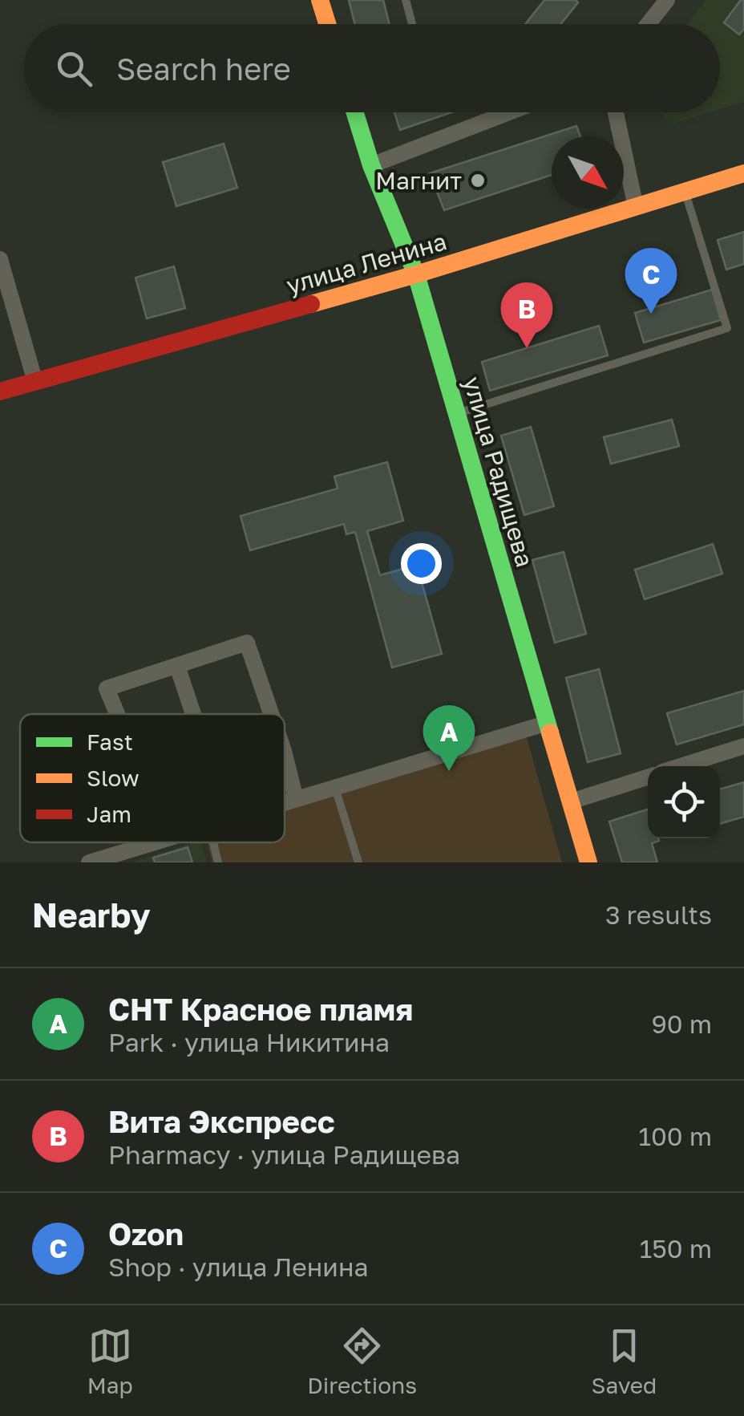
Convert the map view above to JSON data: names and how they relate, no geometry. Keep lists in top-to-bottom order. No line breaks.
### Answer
{"streets":{"main road":["улица Ленина","улица Радищева"]},"crossings":[["улица Ленина","улица Радищева"]],"places":["Магнит"],"legend":["Fast","Slow","Jam"],"north":"bottom right","page":{"search":"Search here","pins":["C","B","A"],"heading":["Nearby","3 results"],"list":[{"mark":"A","name":"СНТ Красное пламя","note":"Park · улица Никитина","value":"90 m"},{"mark":"B","name":"Вита Экспресс","note":"Pharmacy · улица Радищева","value":"100 m"},{"mark":"C","name":"Ozon","note":"Shop · улица Ленина","value":"150 m"}],"nav":["Map","Directions","Saved"]}}
